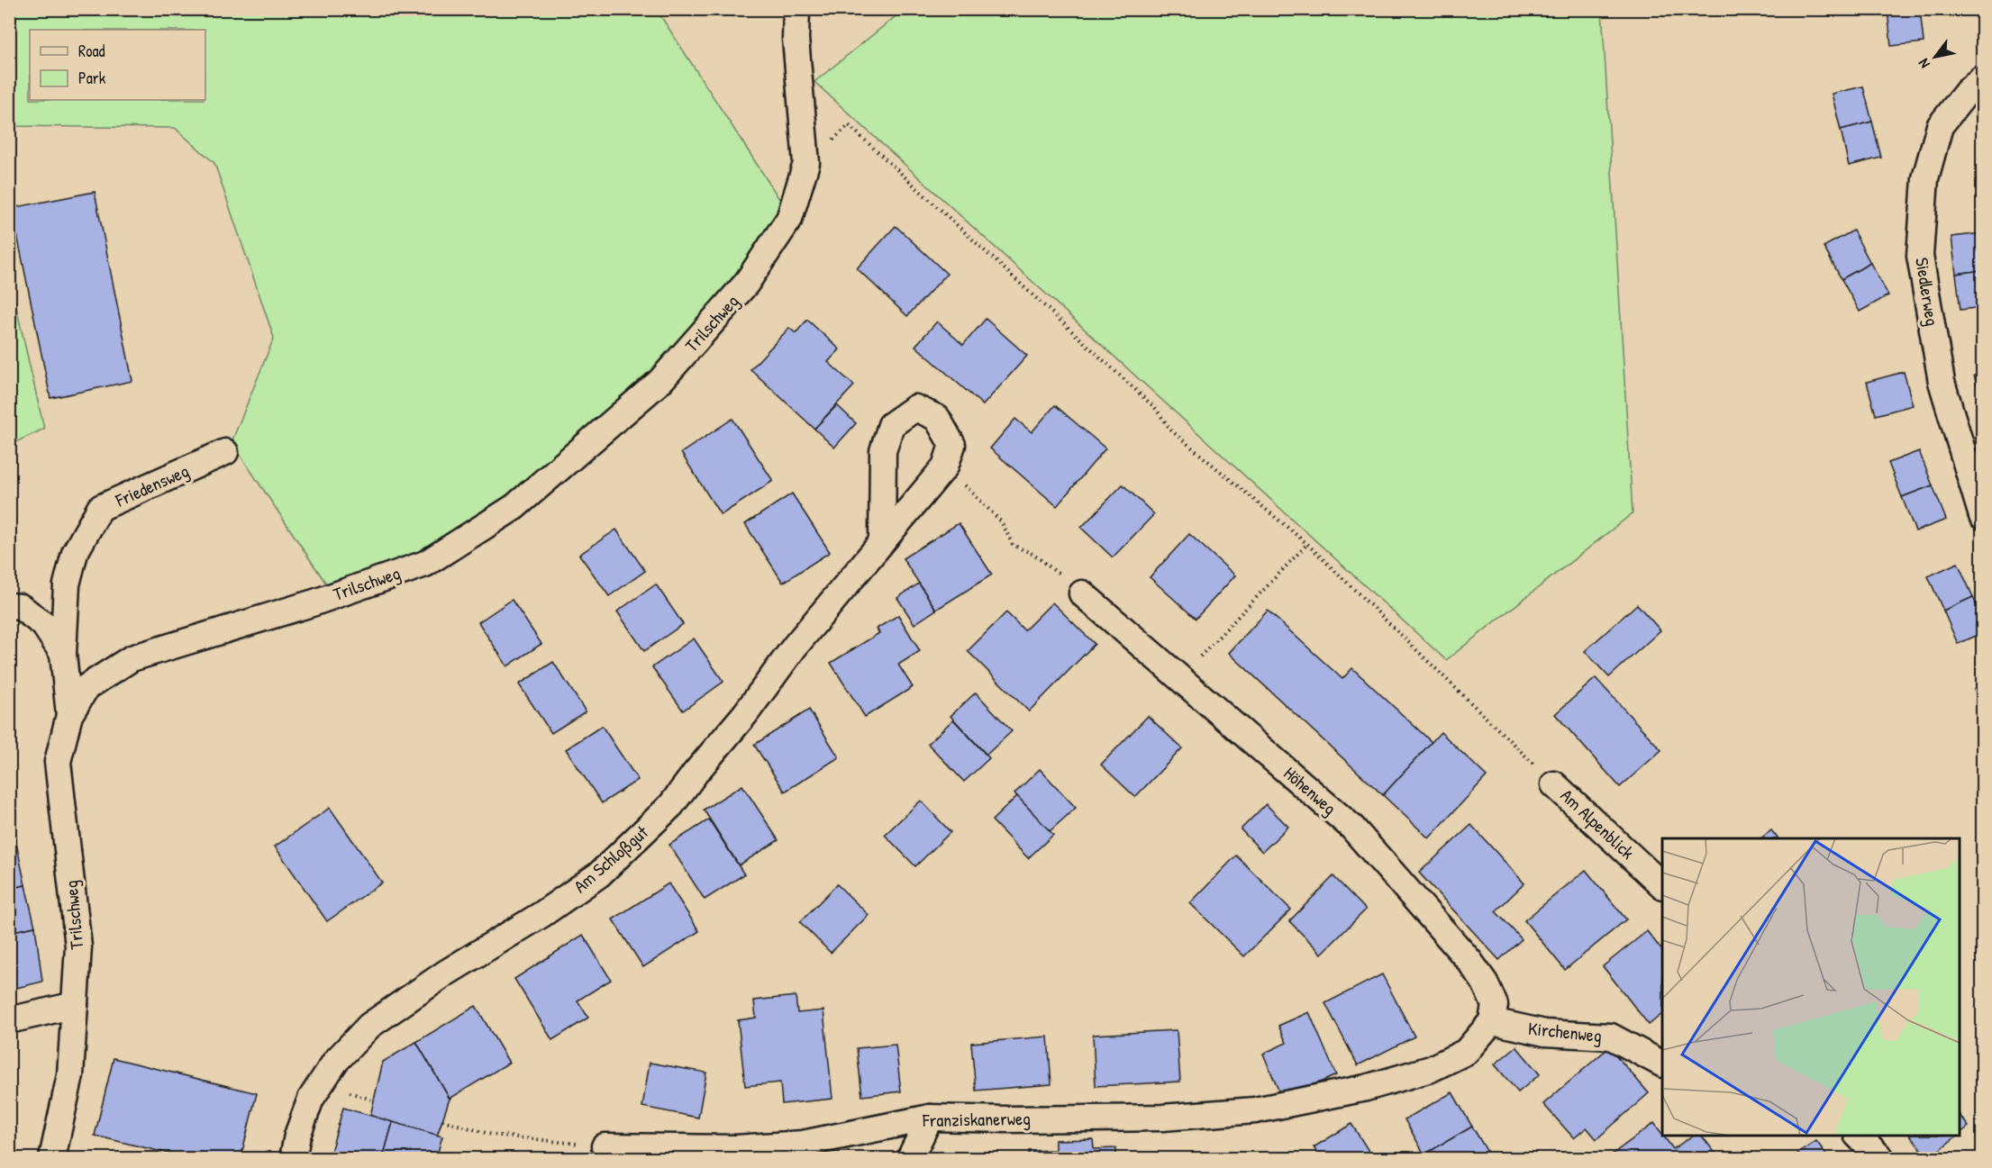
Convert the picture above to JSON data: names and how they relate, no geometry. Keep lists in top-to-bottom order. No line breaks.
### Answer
{"streets":{"street":["Siedlerweg","Trilschweg","Friedensweg","Höhenweg","Am Alpenblick","Am Schloßgut","Kirchenweg","Franziskanerweg"]},"crossings":[["Trilschweg","Friedensweg"],["Höhenweg","Kirchenweg"],["Höhenweg","Franziskanerweg"],["Kirchenweg","Franziskanerweg"]],"legend":["Road","Park"],"north":"bottom left"}
